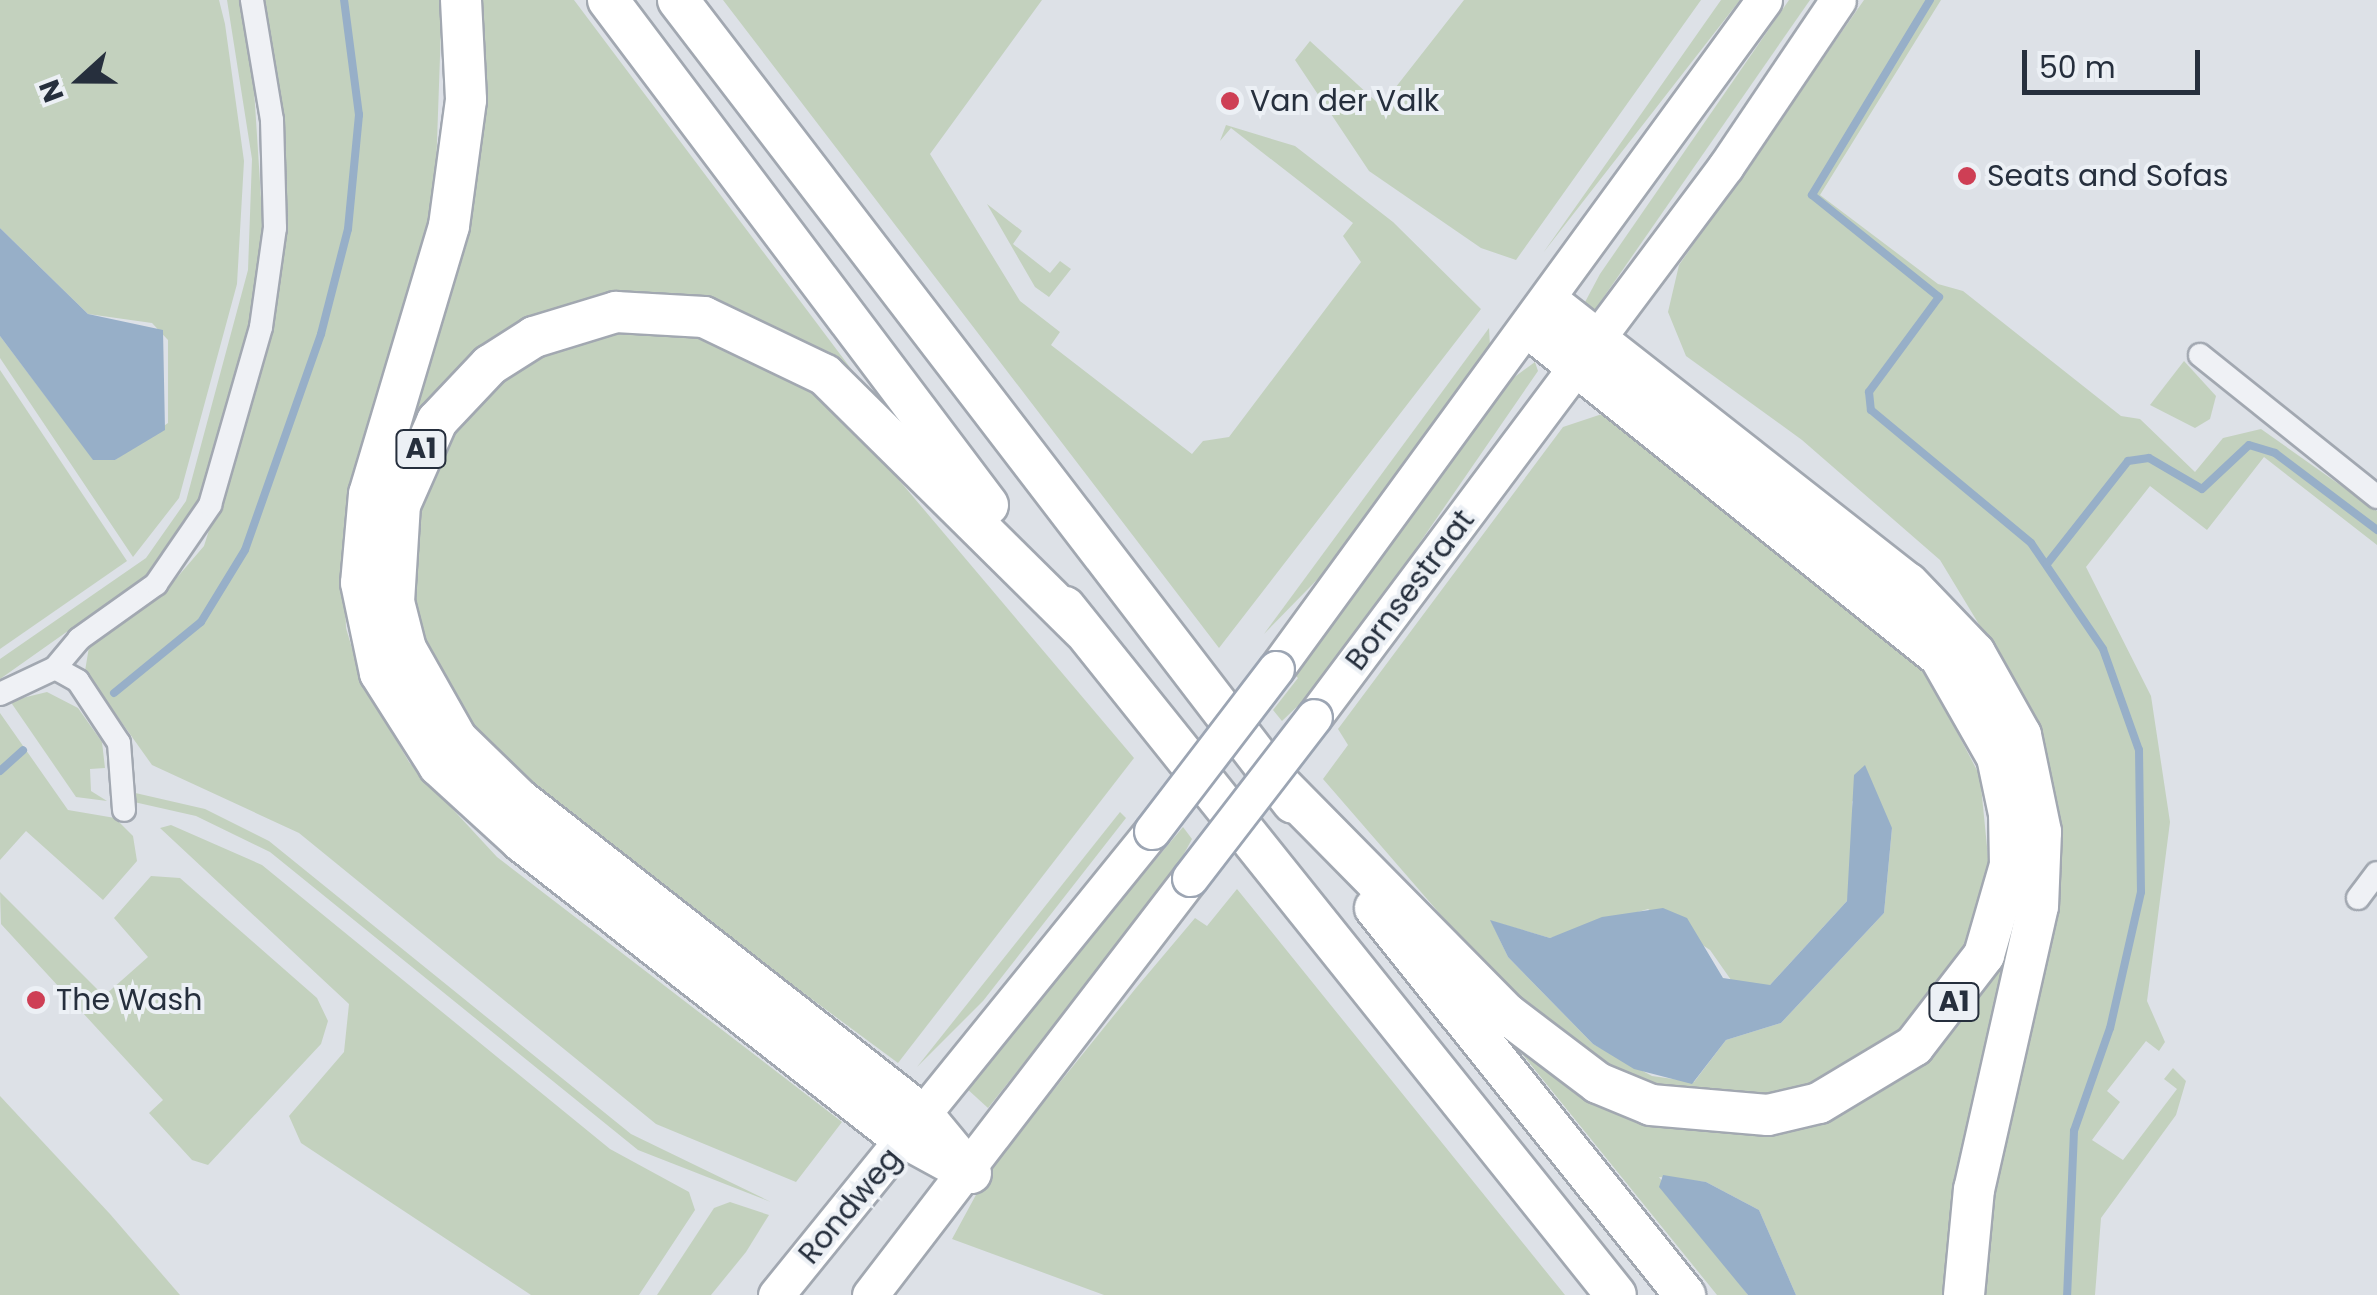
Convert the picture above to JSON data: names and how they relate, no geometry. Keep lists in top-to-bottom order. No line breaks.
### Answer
{"streets":{"highway":["A1"],"main road":["Bornsestraat","Rondweg"]},"crossings":[["A1","Bornsestraat"],["A1","Rondweg"],["Bornsestraat","Rondweg"]],"places":["Van der Valk","Seats and Sofas","The Wash"],"scale_bar":"50 m","north":"left"}
